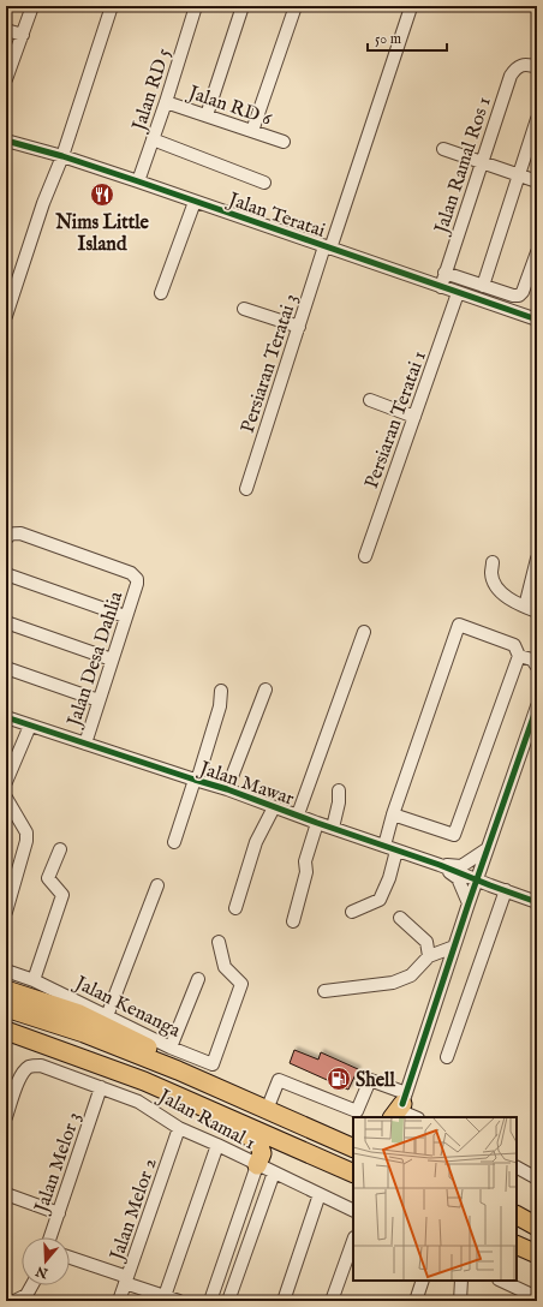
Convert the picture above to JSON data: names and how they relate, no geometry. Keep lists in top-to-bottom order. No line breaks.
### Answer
{"streets":{"street":["Jalan RD 5","Jalan RD 6","Jalan Ramal Ros 1","Jalan Teratai","Persiaran Teratai 3","Persiaran Teratai 1","Jalan Desa Dahlia","Jalan Mawar","Jalan Kenanga","Jalan Ramal 1","Jalan Melor 3","Jalan Melor 2"]},"crossings":[["Jalan RD 5","Jalan RD 6"],["Jalan RD 5","Jalan Teratai"],["Jalan Ramal Ros 1","Jalan Teratai"],["Jalan Teratai","Persiaran Teratai 3"],["Jalan Teratai","Persiaran Teratai 1"],["Jalan Desa Dahlia","Jalan Mawar"],["Jalan Ramal 1","Jalan Melor 3"],["Jalan Ramal 1","Jalan Melor 2"]],"places":{"restaurant":["Nims Little Island"],"fuel station":["Shell"]},"scale_bar":"50 m","north":"bottom"}
